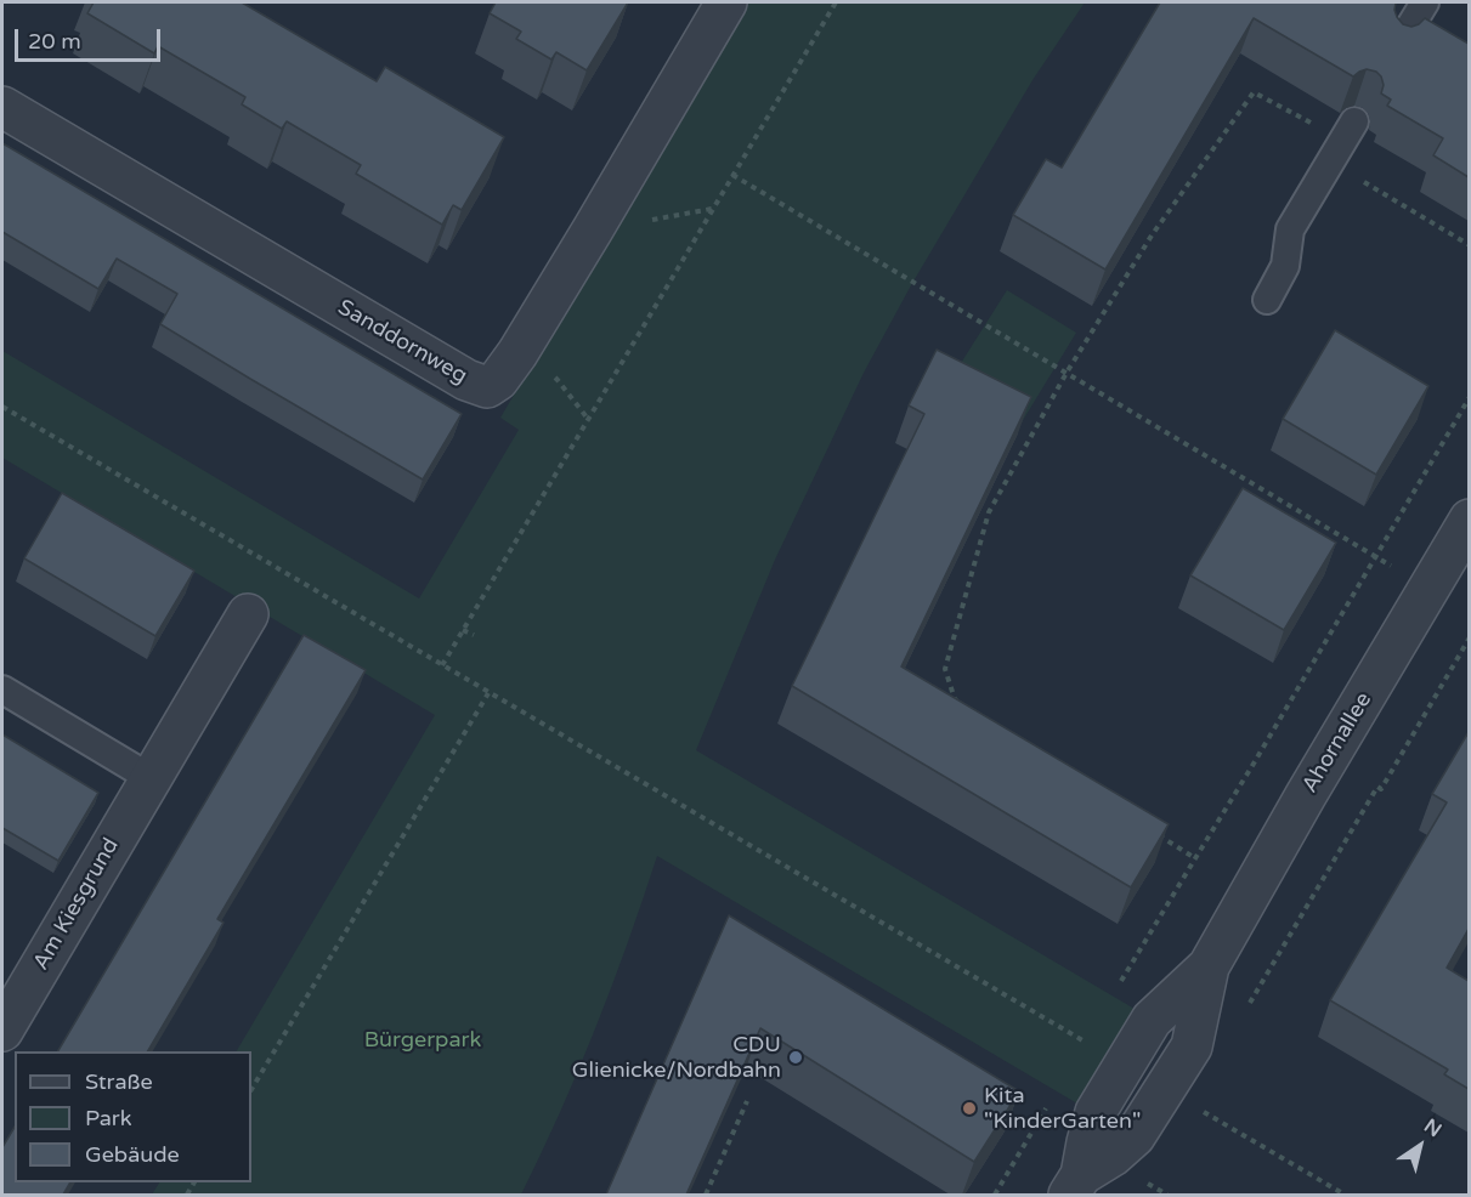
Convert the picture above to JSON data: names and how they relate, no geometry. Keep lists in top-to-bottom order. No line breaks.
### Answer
{"streets":{"street":["Sanddornweg","Ahornallee","Am Kiesgrund"]},"parks":["Bürgerpark"],"places":["CDU Glienicke/Nordbahn","Kita \"KinderGarten\""],"legend":["Straße","Park","Gebäude"],"scale_bar":"20 m","north":"top right"}
